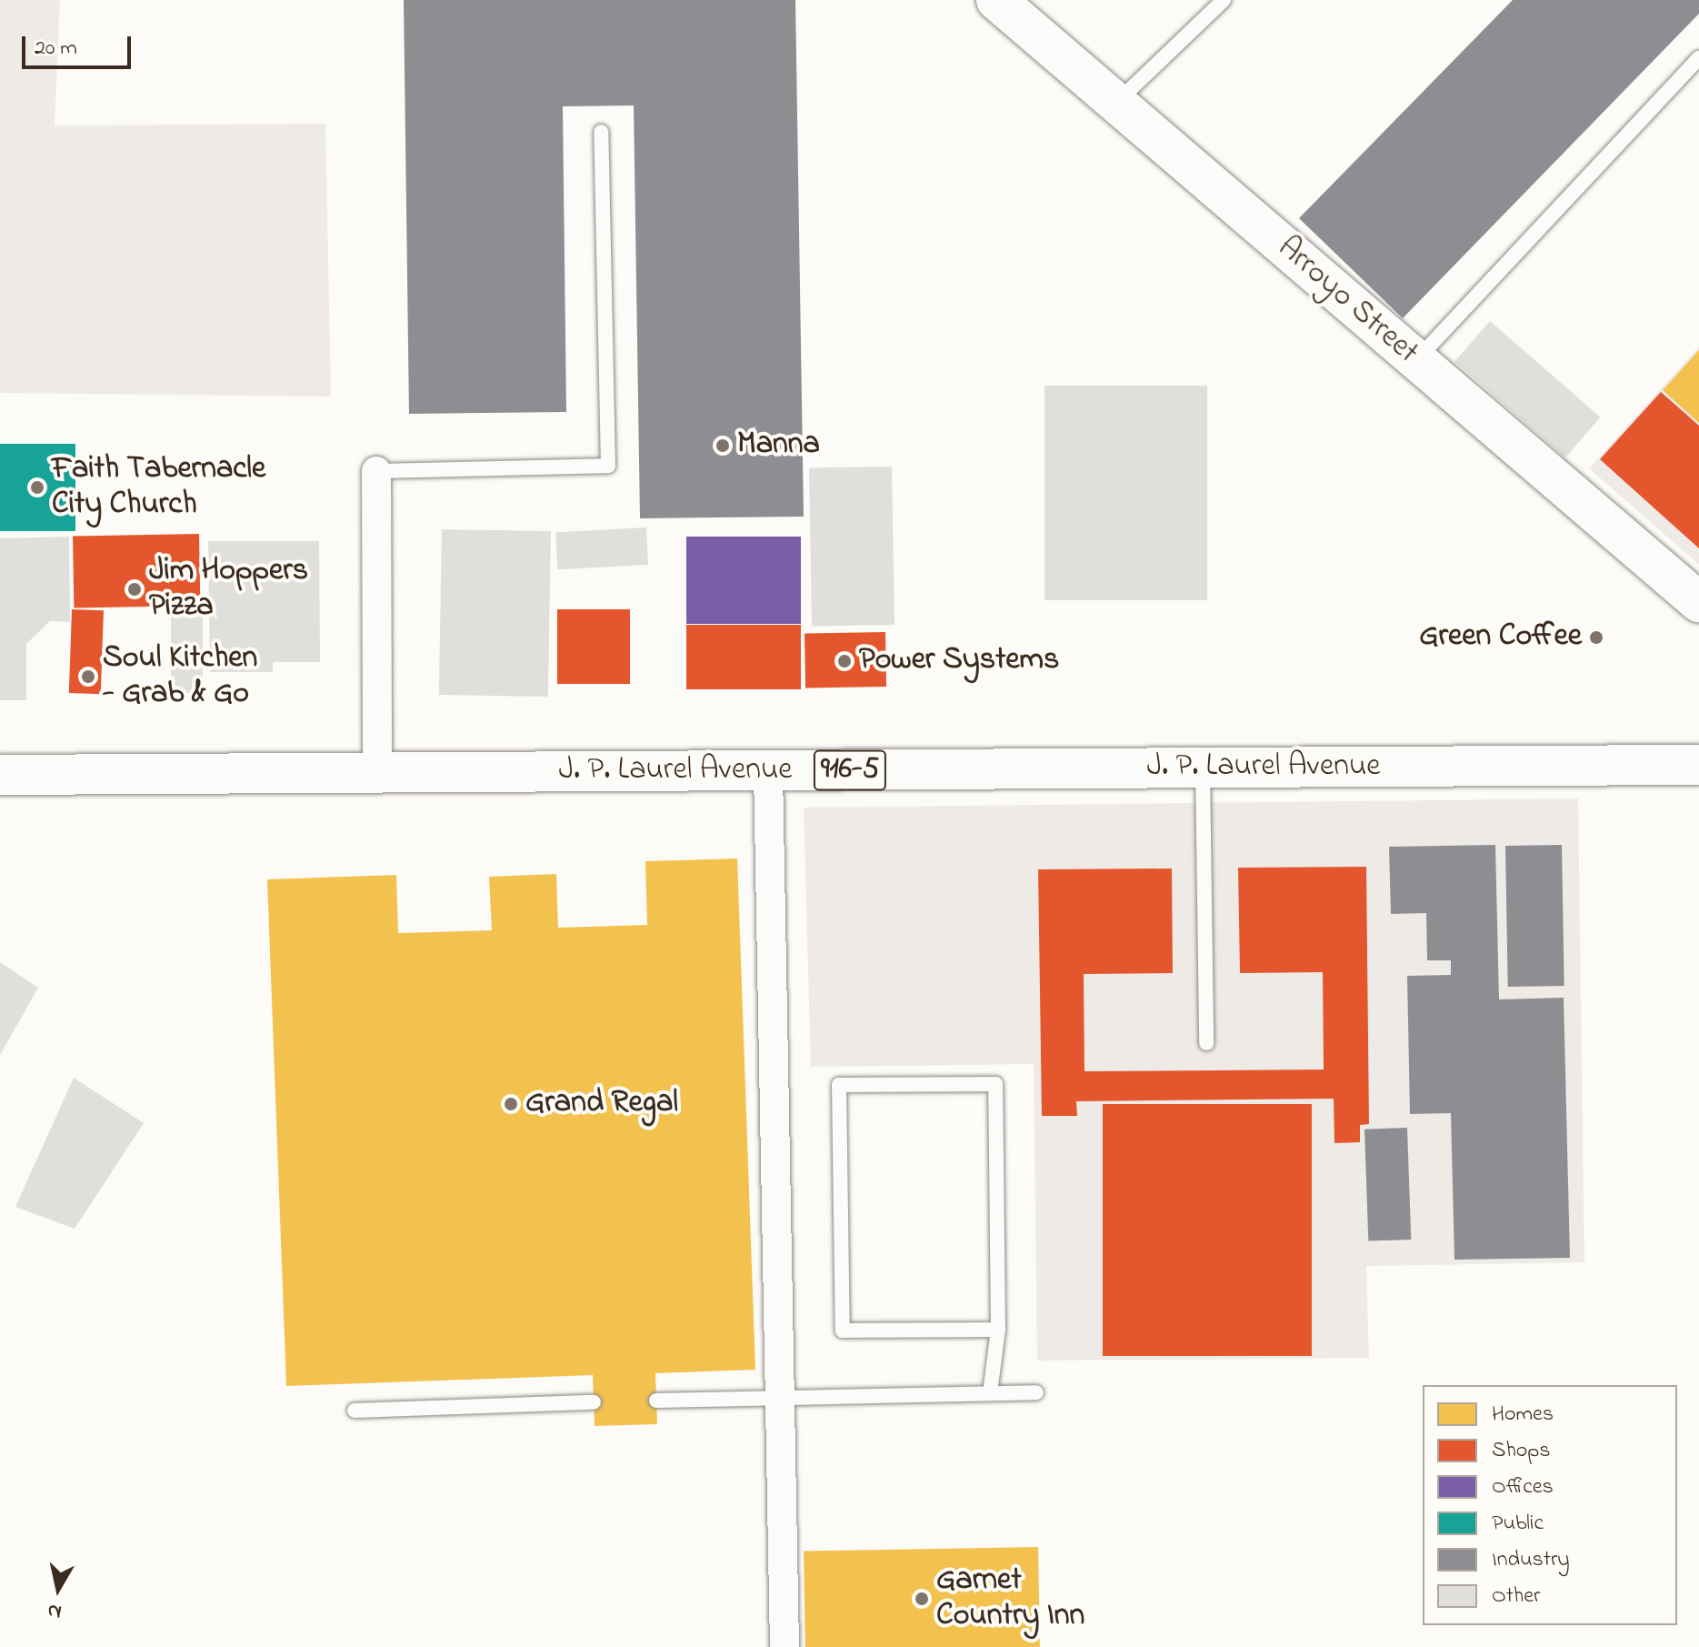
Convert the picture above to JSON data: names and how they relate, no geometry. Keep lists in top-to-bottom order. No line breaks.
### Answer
{"streets":{"main road":["Arroyo Street","J. P. Laurel Avenue","916-5"]},"places":["Manna","Faith Tabernacle City Church","Jim Hoppers Pizza","Green Coffee","Power Systems","Soul Kitchen - Grab & Go","Grand Regal","Garnet Country Inn"],"legend":["Homes","Shops","Offices","Public","Industry","Other"],"scale_bar":"20 m","north":"bottom"}
